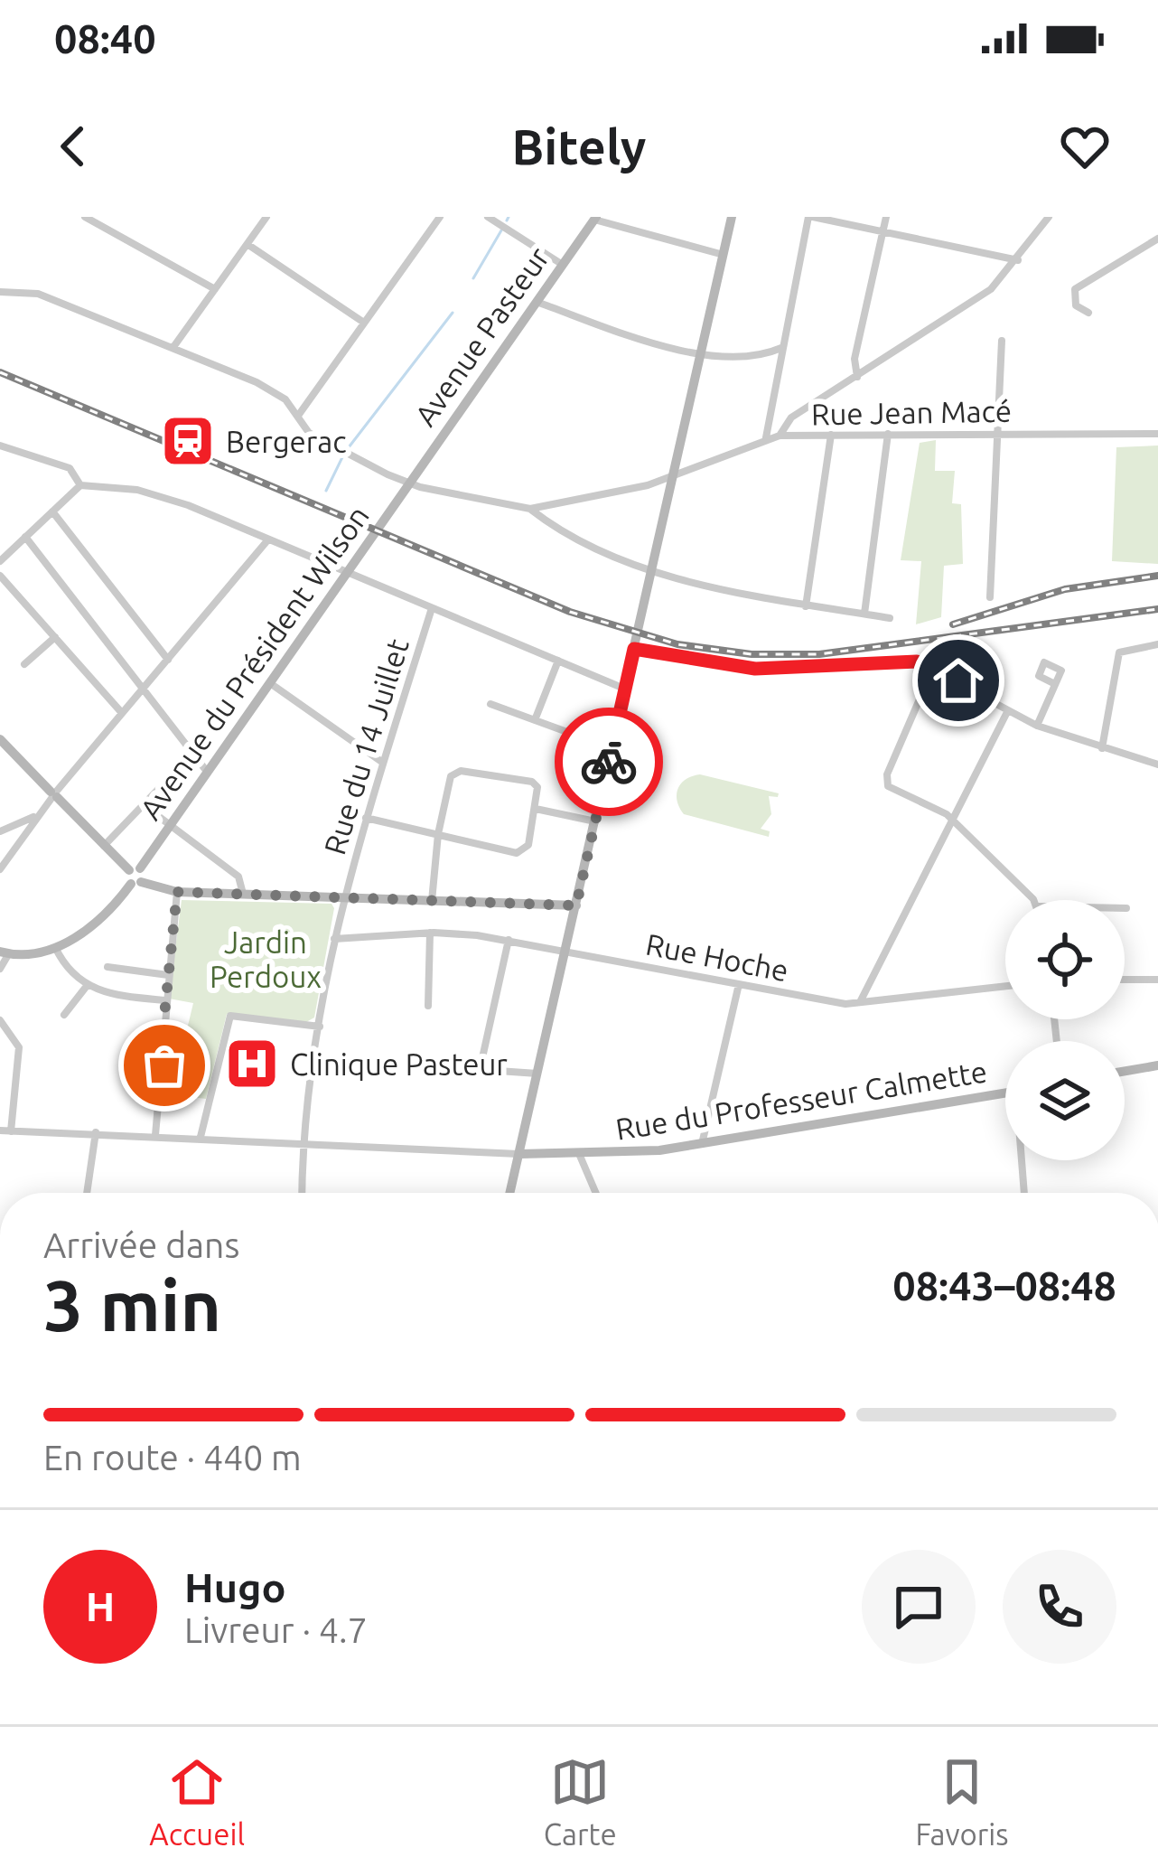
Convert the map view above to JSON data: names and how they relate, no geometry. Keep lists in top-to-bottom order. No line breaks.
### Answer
{"streets":{"main road":["Avenue Pasteur","Avenue du Président Wilson","Rue du Professeur Calmette"],"street":["Rue Jean Macé","Rue du 14 Juillet","Rue Hoche"]},"crossings":[["Avenue Pasteur","Avenue du Président Wilson"],["Rue du 14 Juillet","Rue Hoche"]],"parks":["Jardin Perdoux"],"places":{"station":["Bergerac"],"hospital":["Clinique Pasteur"]},"page":{"status":"08:40","header":"Bitely","heading":["3 min","Arrivée dans","08:43–08:48"],"panel":["Hugo","Livreur · 4.7"],"bar":"En route · 440 m","round":"H","tabs":["Accueil","Carte","Favoris"]}}
